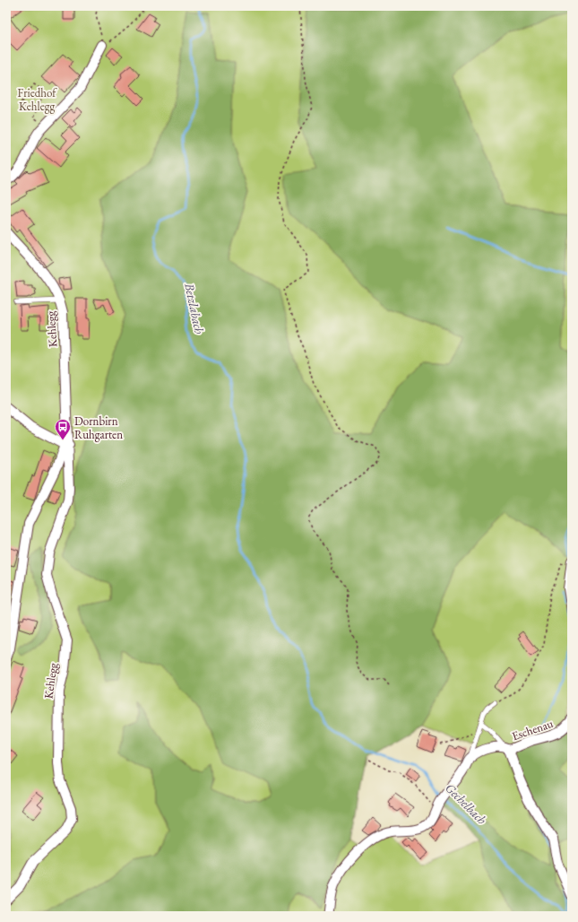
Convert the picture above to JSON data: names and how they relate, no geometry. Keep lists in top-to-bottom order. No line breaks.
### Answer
{"streets":{"street":["Kehlegg","Eschenau"]},"water":["Betzlabach","Gechelbach"],"parks":["Friedhof Kehlegg"],"places":{"bus stop":["Dornbirn Ruhgarten"]}}
